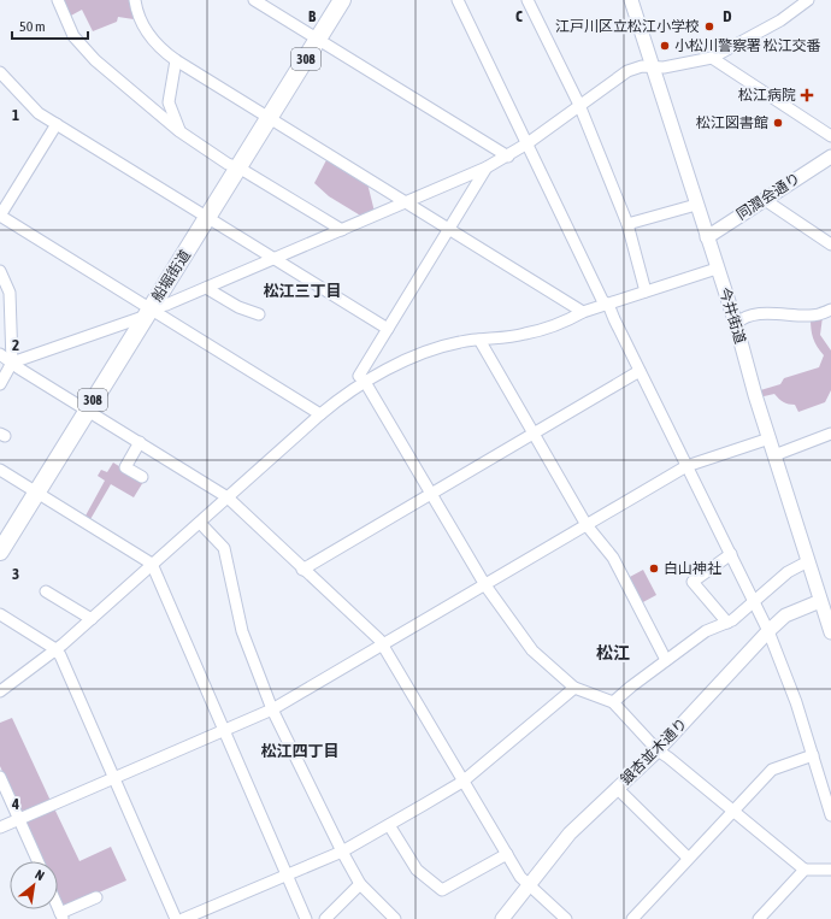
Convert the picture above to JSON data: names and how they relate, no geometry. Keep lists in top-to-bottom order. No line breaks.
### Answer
{"streets":{"main road":["308","船堀街道"],"street":["同潤会通り","今井街道","銀杏並木通り"]},"crossings":[["同潤会通り","今井街道"],["今井街道","銀杏並木通り"]],"districts":["松江三丁目","松江","松江四丁目"],"places":{"other":["江戸川区立松江小学校","小松川警察署 松江交番","松江図書館","白山神社"],"health":["松江病院"]},"scale_bar":"50 m","north":"top right","grid":{"columns":["B","C","D"],"rows":["1","2","3","4"]}}
